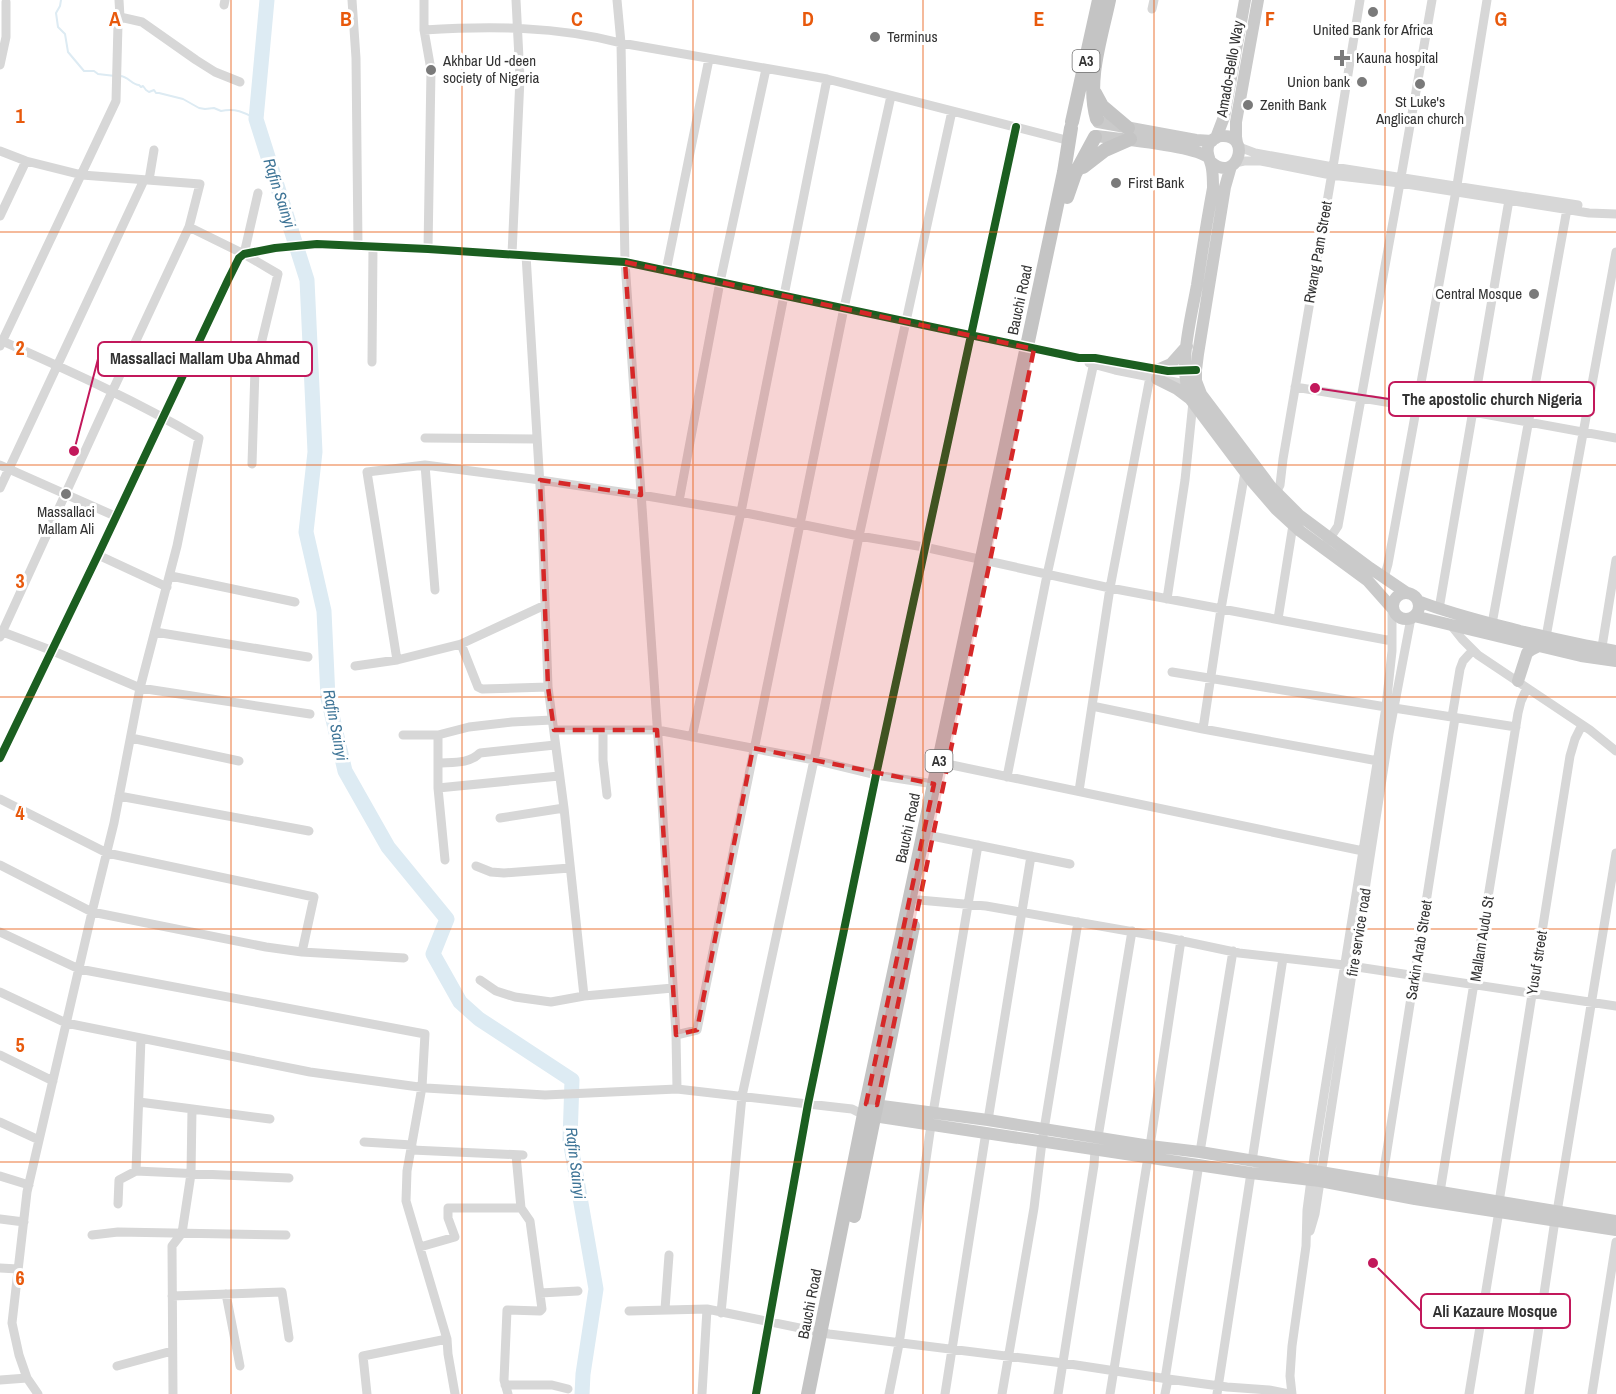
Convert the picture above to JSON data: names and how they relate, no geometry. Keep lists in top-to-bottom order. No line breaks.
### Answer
{"streets":{"highway":["A3","Bauchi Road"],"main road":["Amado-Bello Way"],"street":["Rwang Pam Street","fire service road","Mallam Audu St","Sarkin Arab Street","Yusuf street"]},"crossings":[["A3","Bauchi Road"]],"water":["Rafin Sainyi"],"places":{"other":["United Bank for Africa","Terminus","Akhbar Ud -deen society of Nigeria","Union bank","St Luke's Anglican church","Zenith Bank","First Bank","Central Mosque","The apostolic church Nigeria","Massallaci Mallam Uba Ahmad","Massallaci Mallam Ali","Ali Kazaure Mosque"],"health":["Kauna hospital"]},"grid":{"columns":["A","B","C","D","E","F","G"],"rows":["1","2","3","4","5","6"]}}
